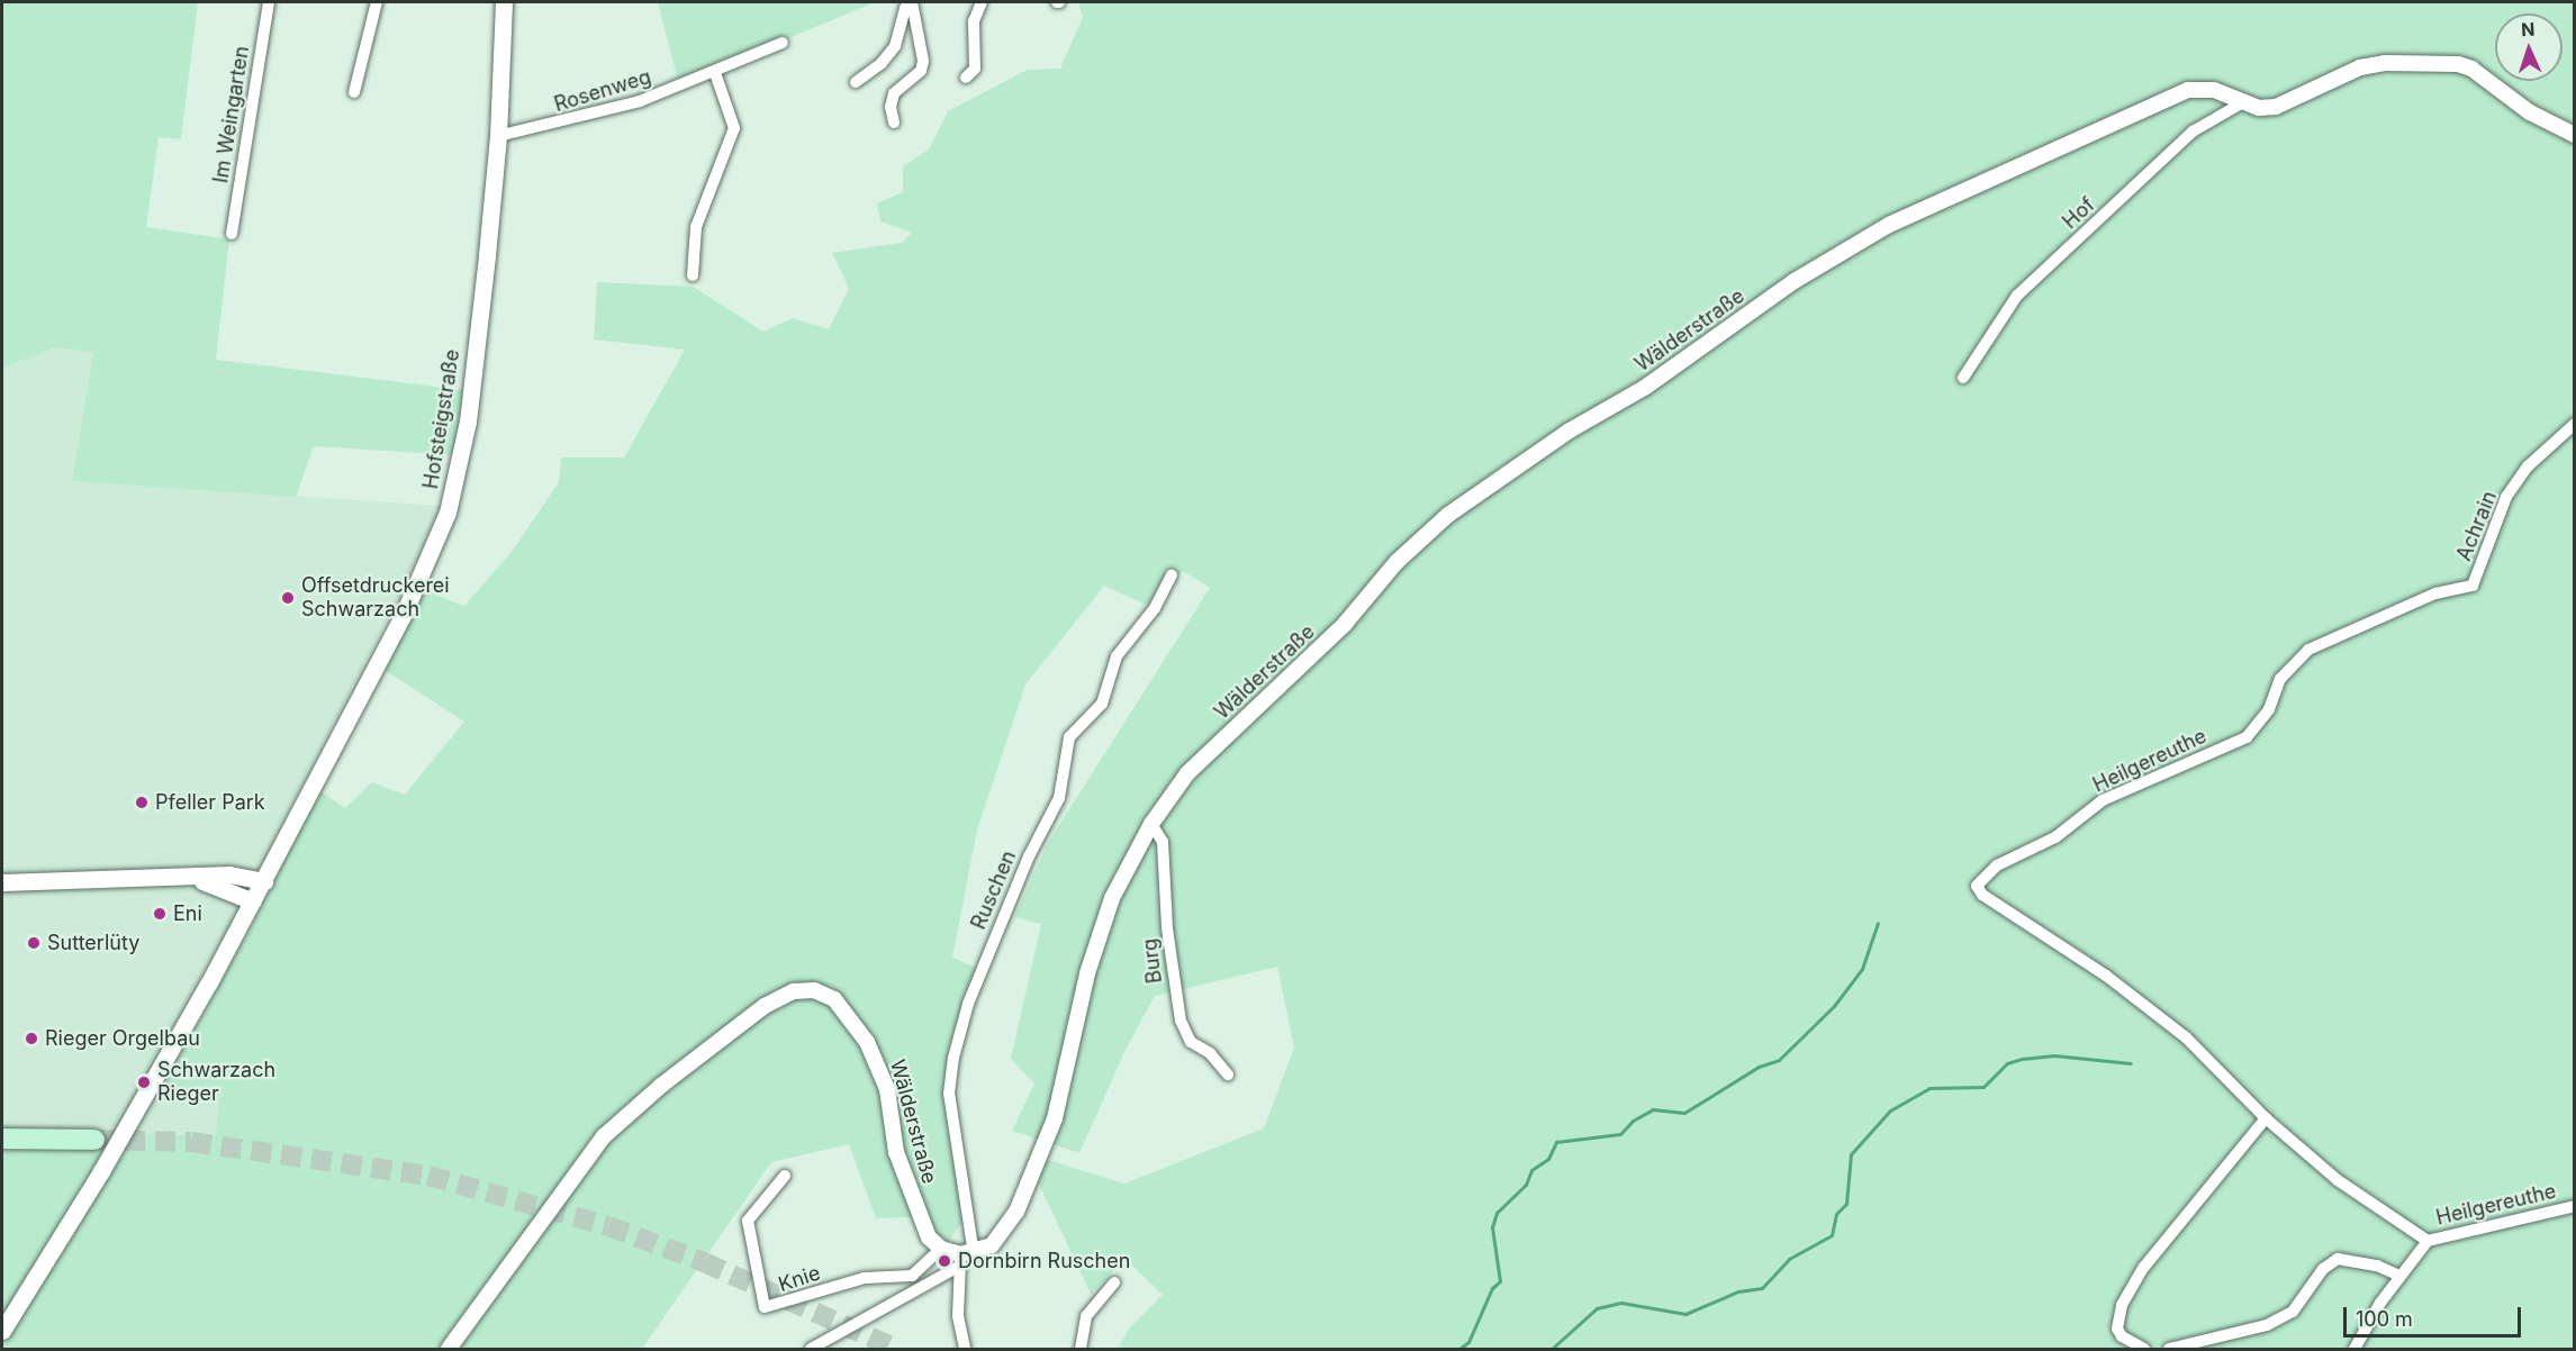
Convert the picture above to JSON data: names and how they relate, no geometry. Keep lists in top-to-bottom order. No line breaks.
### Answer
{"streets":{"main road":["Hofsteigstraße"],"street":["Rosenweg","Im Weingarten","Hof","Wälderstraße","Achrain","Heilgereuthe","Ruschen","Burg","Knie"]},"crossings":[["Rosenweg","Hofsteigstraße"],["Hof","Wälderstraße"],["Wälderstraße","Ruschen"],["Wälderstraße","Burg"],["Wälderstraße","Knie"],["Achrain","Heilgereuthe"]],"places":["Offsetdruckerei Schwarzach","Pfeller Park","Eni","Sutterlüty","Rieger Orgelbau","Schwarzach Rieger","Dornbirn Ruschen"],"scale_bar":"100 m","north":"top"}
